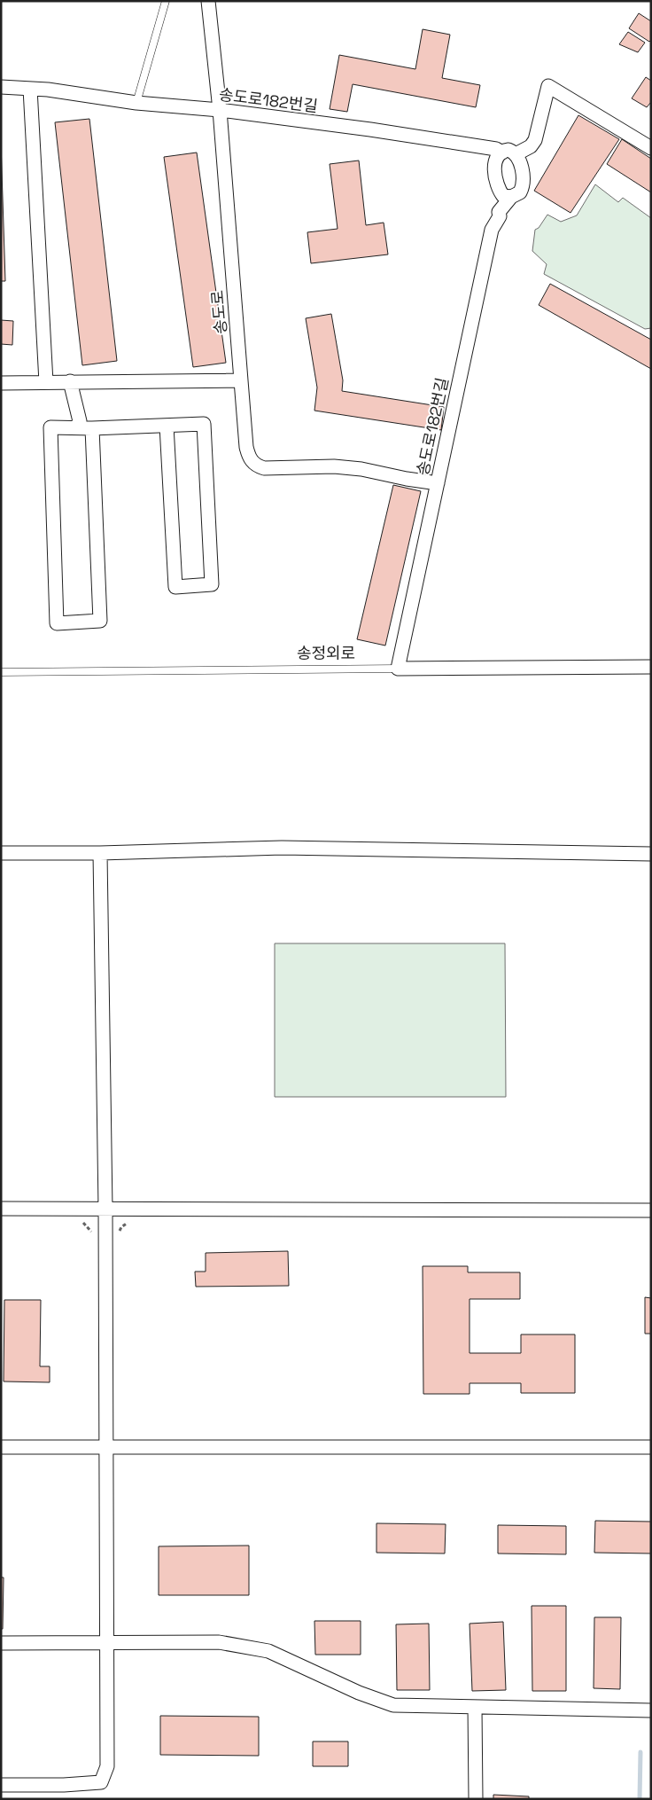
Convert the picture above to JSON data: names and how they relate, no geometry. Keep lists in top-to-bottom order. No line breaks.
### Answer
{"streets":{"street":["송도로182번길","송도로","송정외로"]},"crossings":[["송도로182번길","송도로"],["송도로182번길","송정외로"]]}
